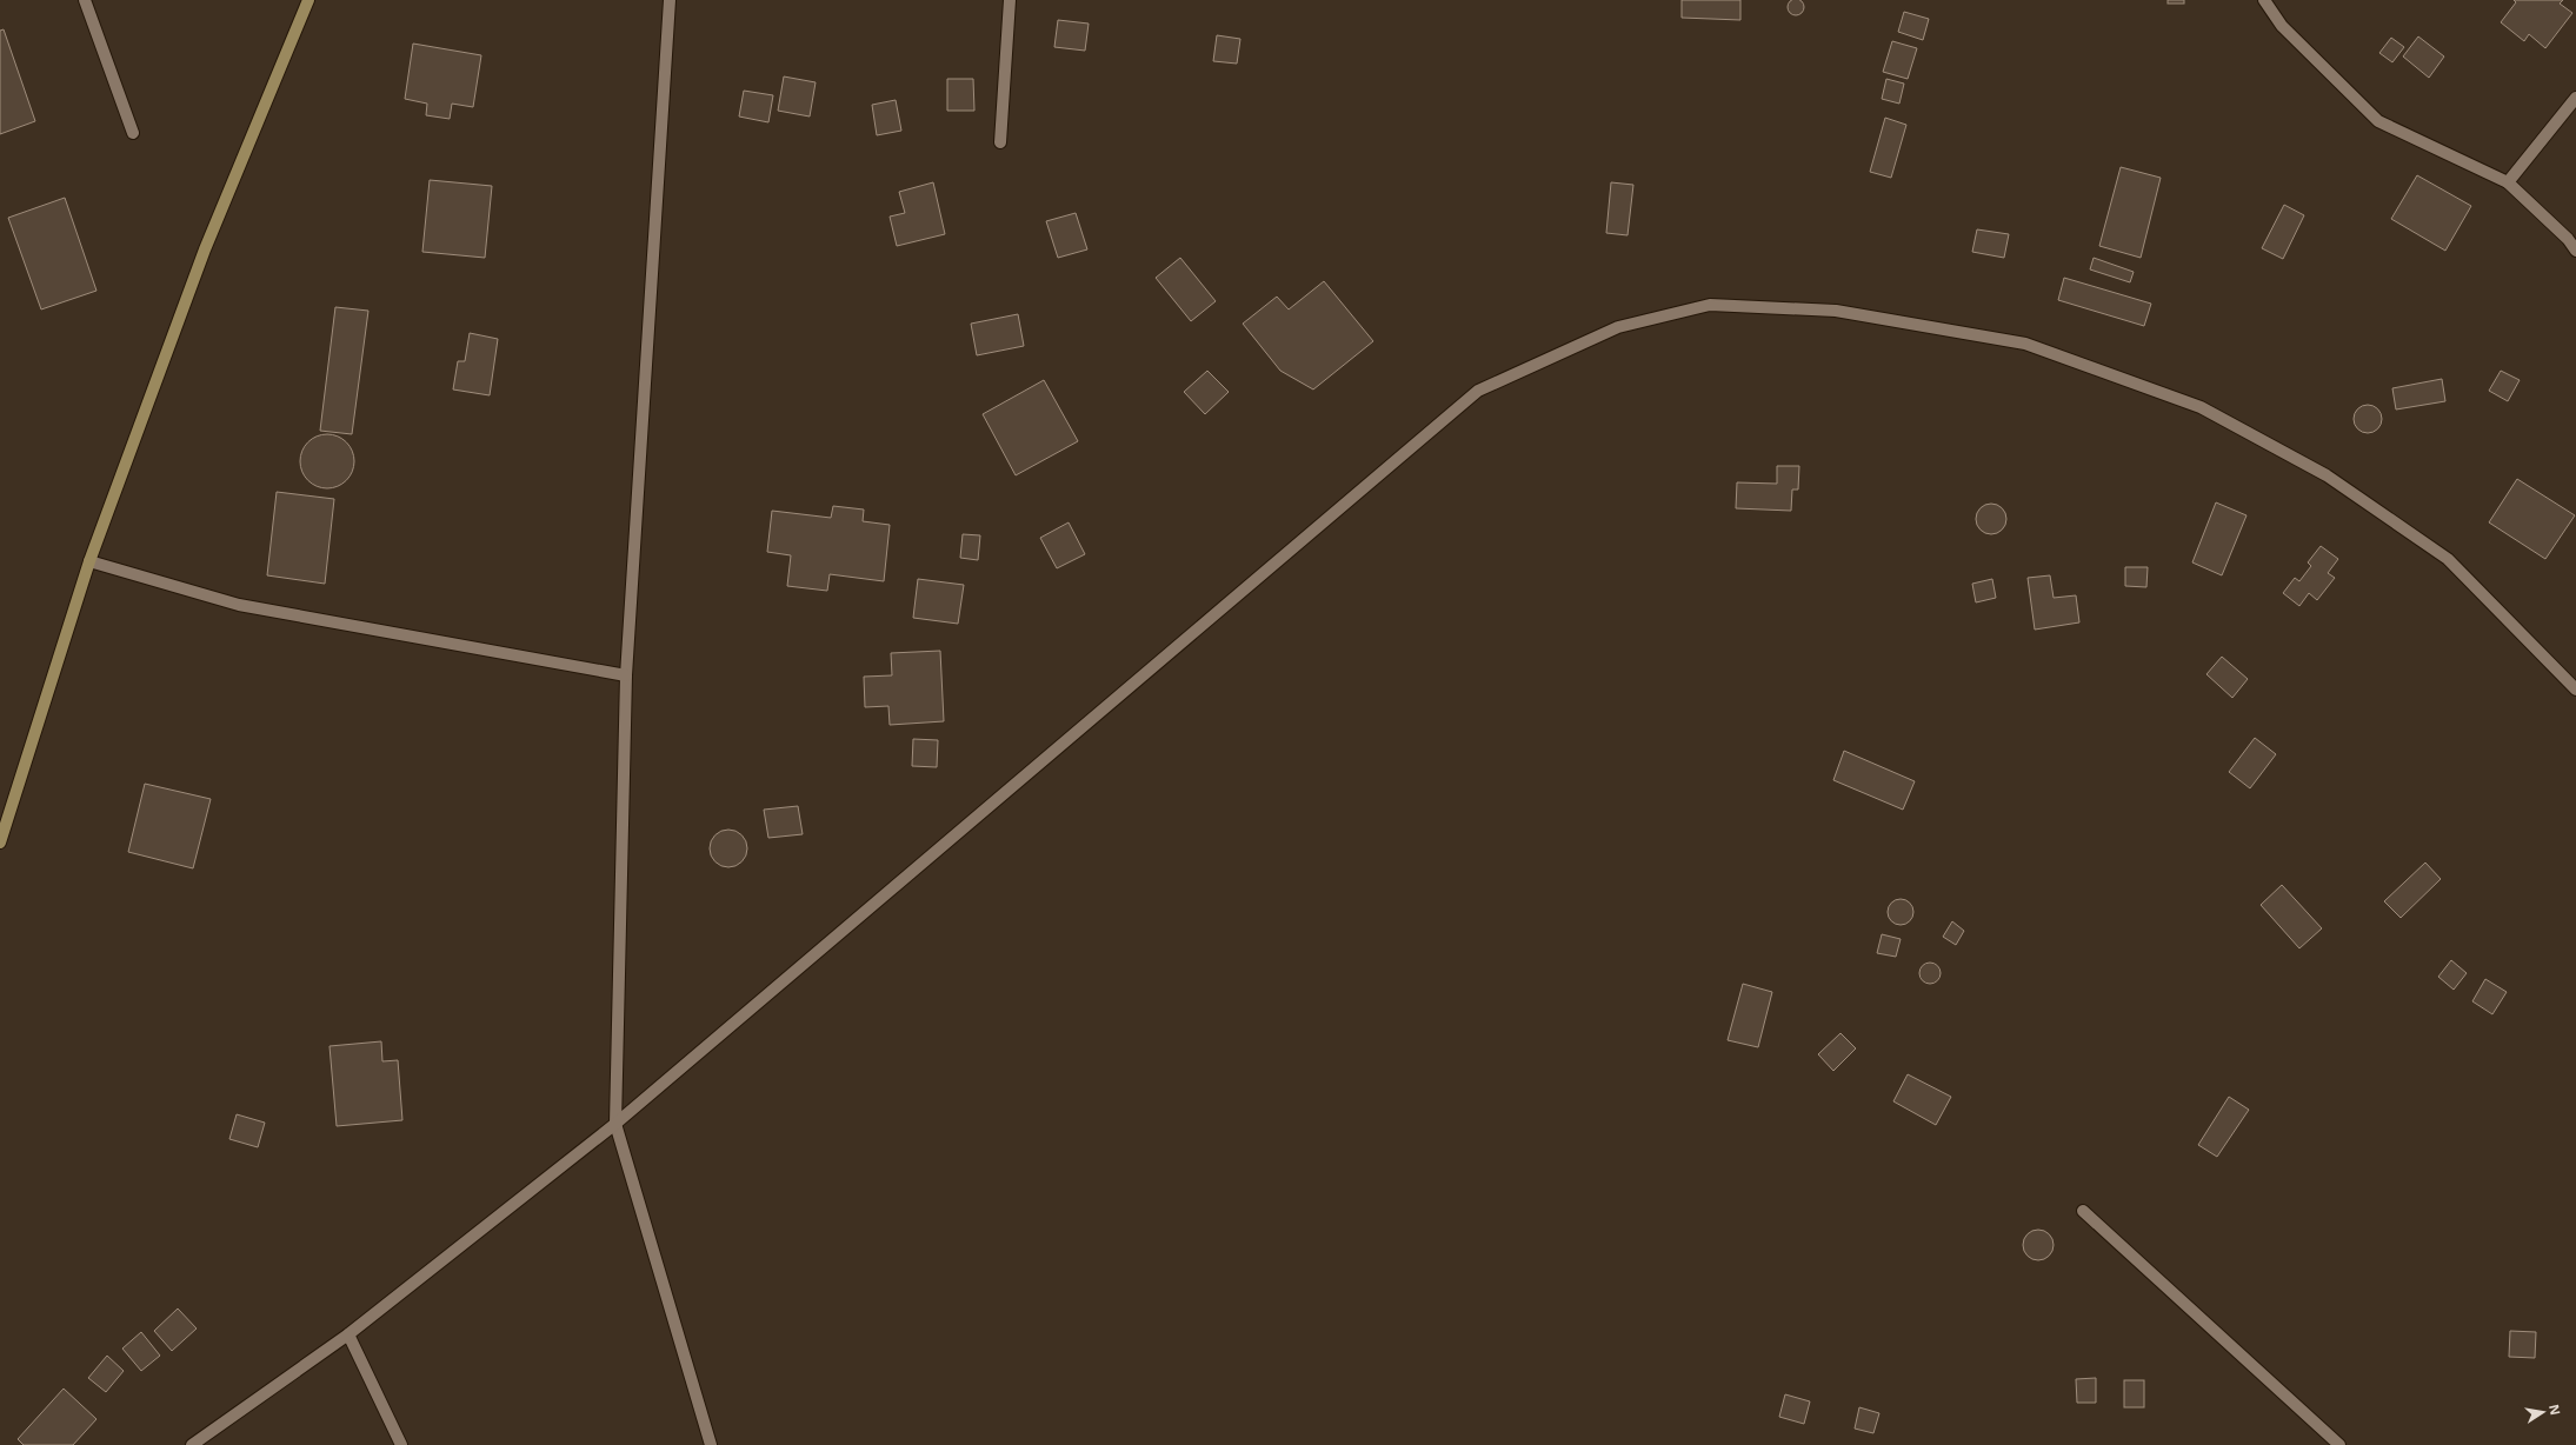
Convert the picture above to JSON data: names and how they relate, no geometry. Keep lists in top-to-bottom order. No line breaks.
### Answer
{"north":"right"}
